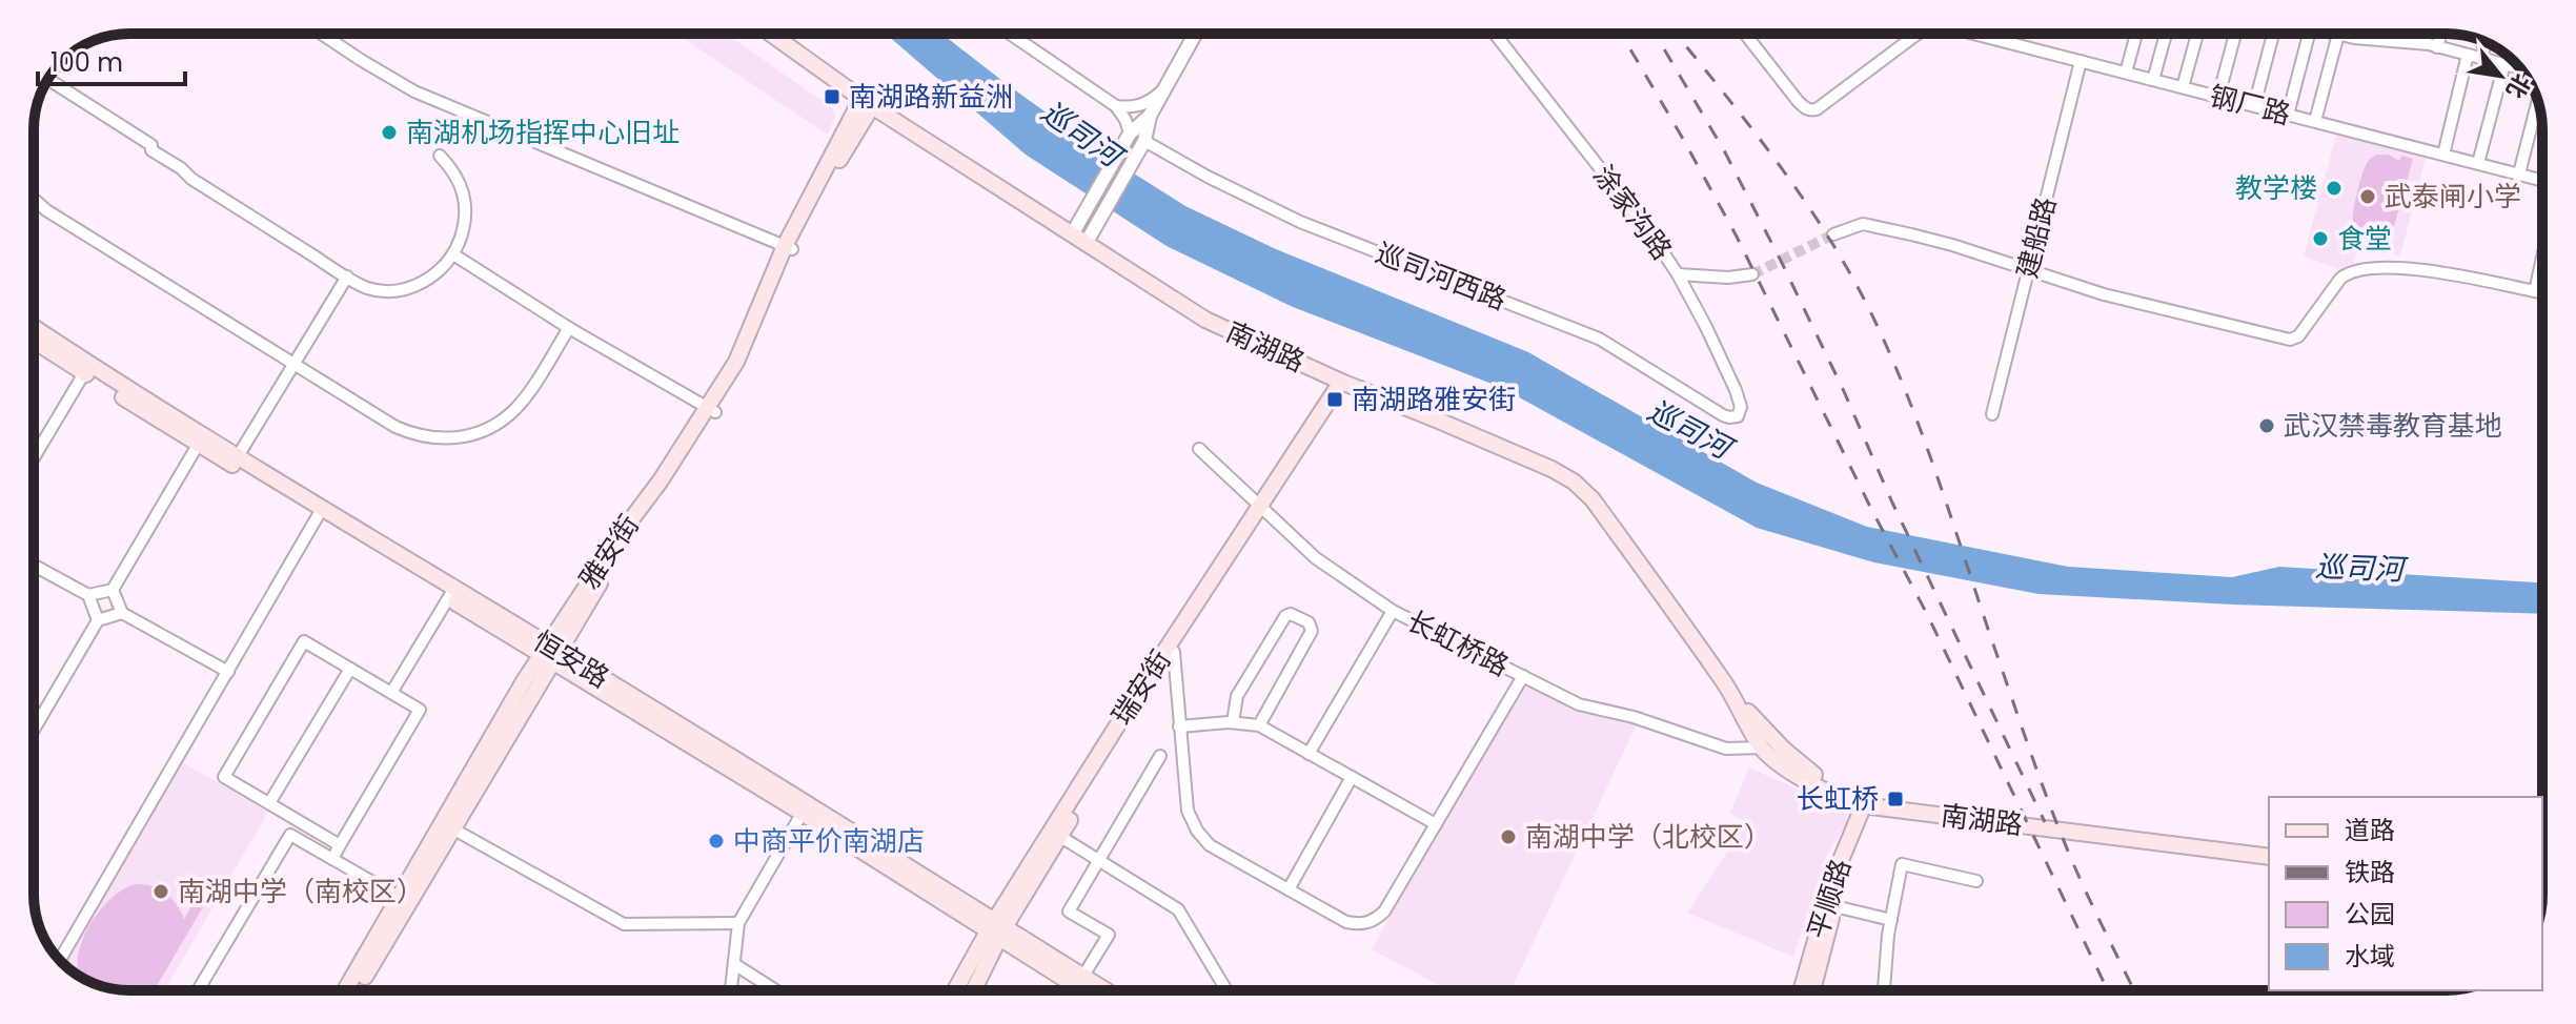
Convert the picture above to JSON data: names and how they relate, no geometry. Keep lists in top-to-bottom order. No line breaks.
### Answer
{"streets":{"main road":["南湖路","雅安街","恒安路","瑞安街","平顺路"],"street":["钢厂路","涂家沟路","建船路","巡司河西路","长虹桥路"]},"crossings":[["钢厂路","建船路"],["涂家沟路","巡司河西路"],["南湖路","雅安街"],["南湖路","长虹桥路"],["南湖路","瑞安街"],["南湖路","平顺路"],["雅安街","恒安路"],["长虹桥路","瑞安街"],["恒安路","瑞安街"]],"water":["巡司河"],"places":{"transit":["南湖路新益洲","南湖路雅安街","长虹桥"],"other":["南湖机场指挥中心旧址","教学楼","武泰闸小学","食堂","武汉禁毒教育基地","南湖中学（北校区）","中商平价南湖店","南湖中学（南校区）"]},"legend":["道路","铁路","公园","水域"],"scale_bar":"100 m","north":"bottom right"}
